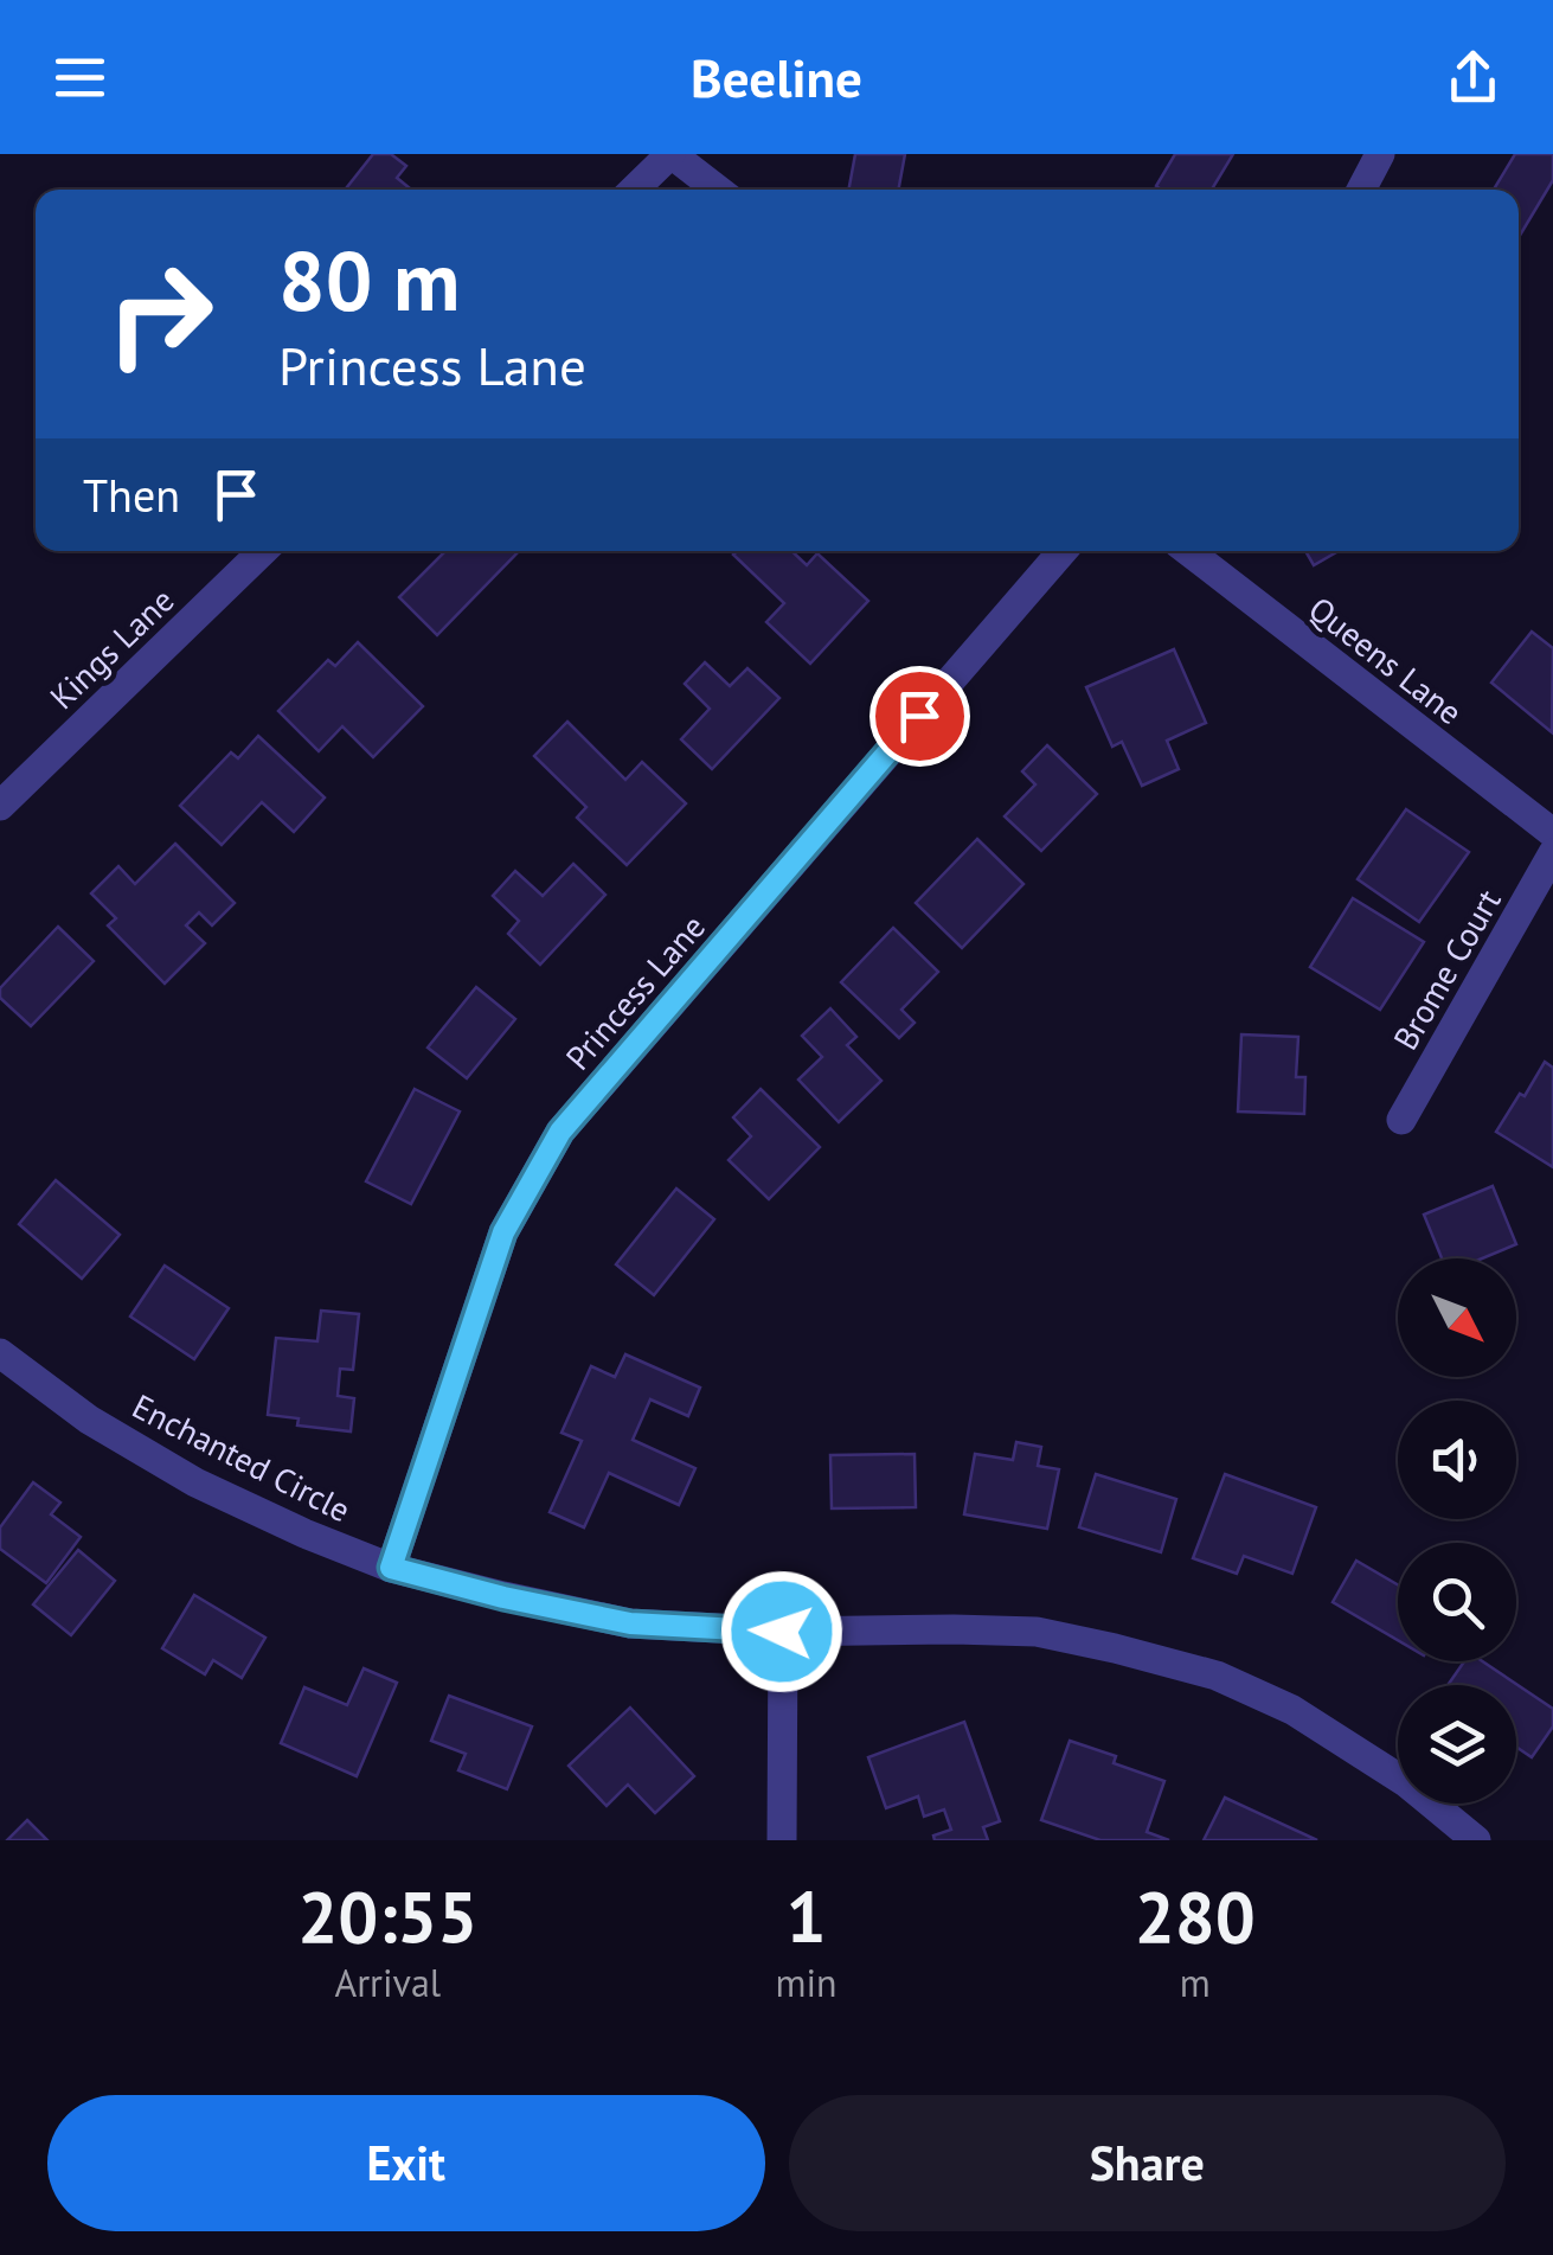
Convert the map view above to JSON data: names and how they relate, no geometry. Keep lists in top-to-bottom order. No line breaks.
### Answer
{"streets":{"street":["Kings Lane","Queens Lane","Brome Court","Princess Lane","Enchanted Circle"]},"crossings":[["Princess Lane","Enchanted Circle"]],"north":"bottom right","page":{"header":"Beeline","turn":["80 m","Princess Lane"],"then":"Then","eta":["20:55","Arrival","1","min","280","m"],"buttons":["Exit","Share"]}}
